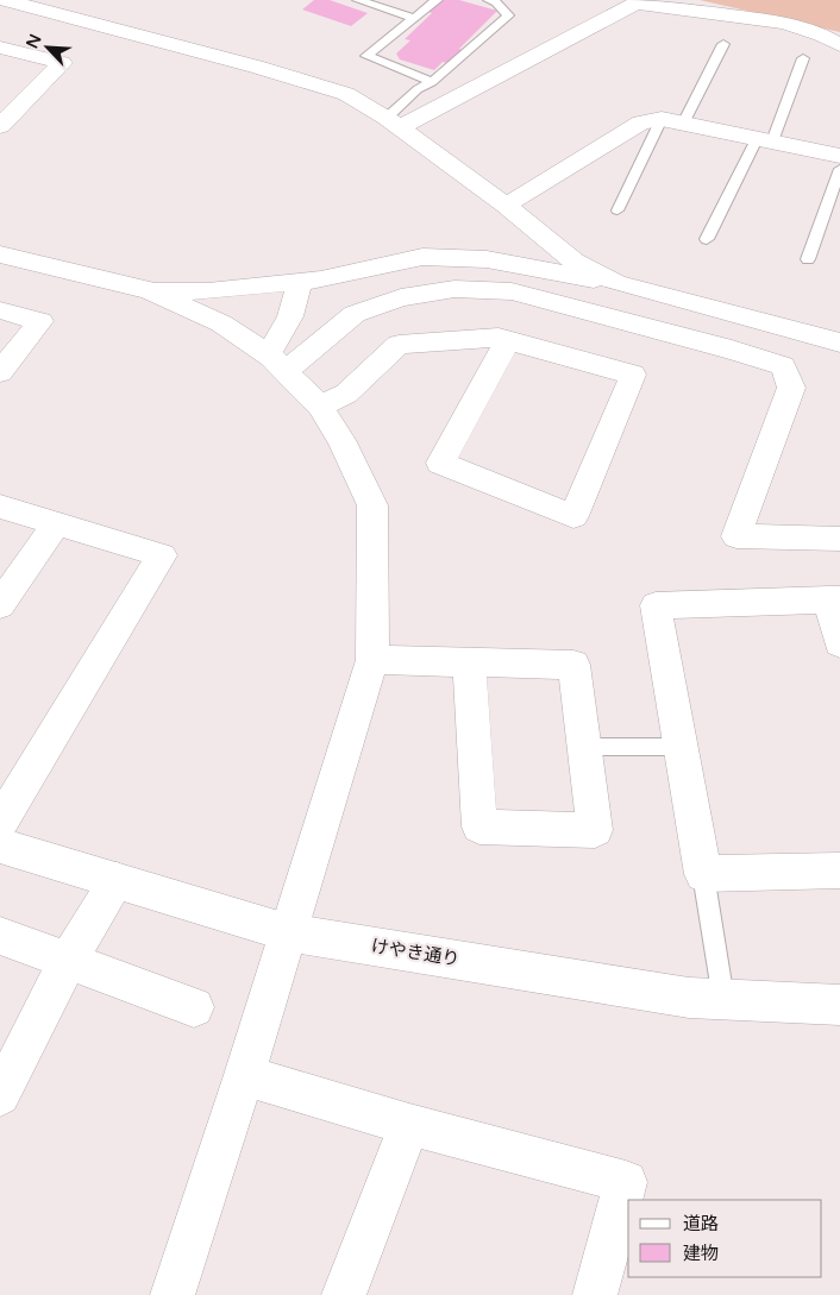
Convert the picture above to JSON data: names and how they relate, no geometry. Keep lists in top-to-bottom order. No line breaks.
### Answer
{"streets":{"street":["けやき通り"]},"legend":["道路","建物"],"north":"top left"}
